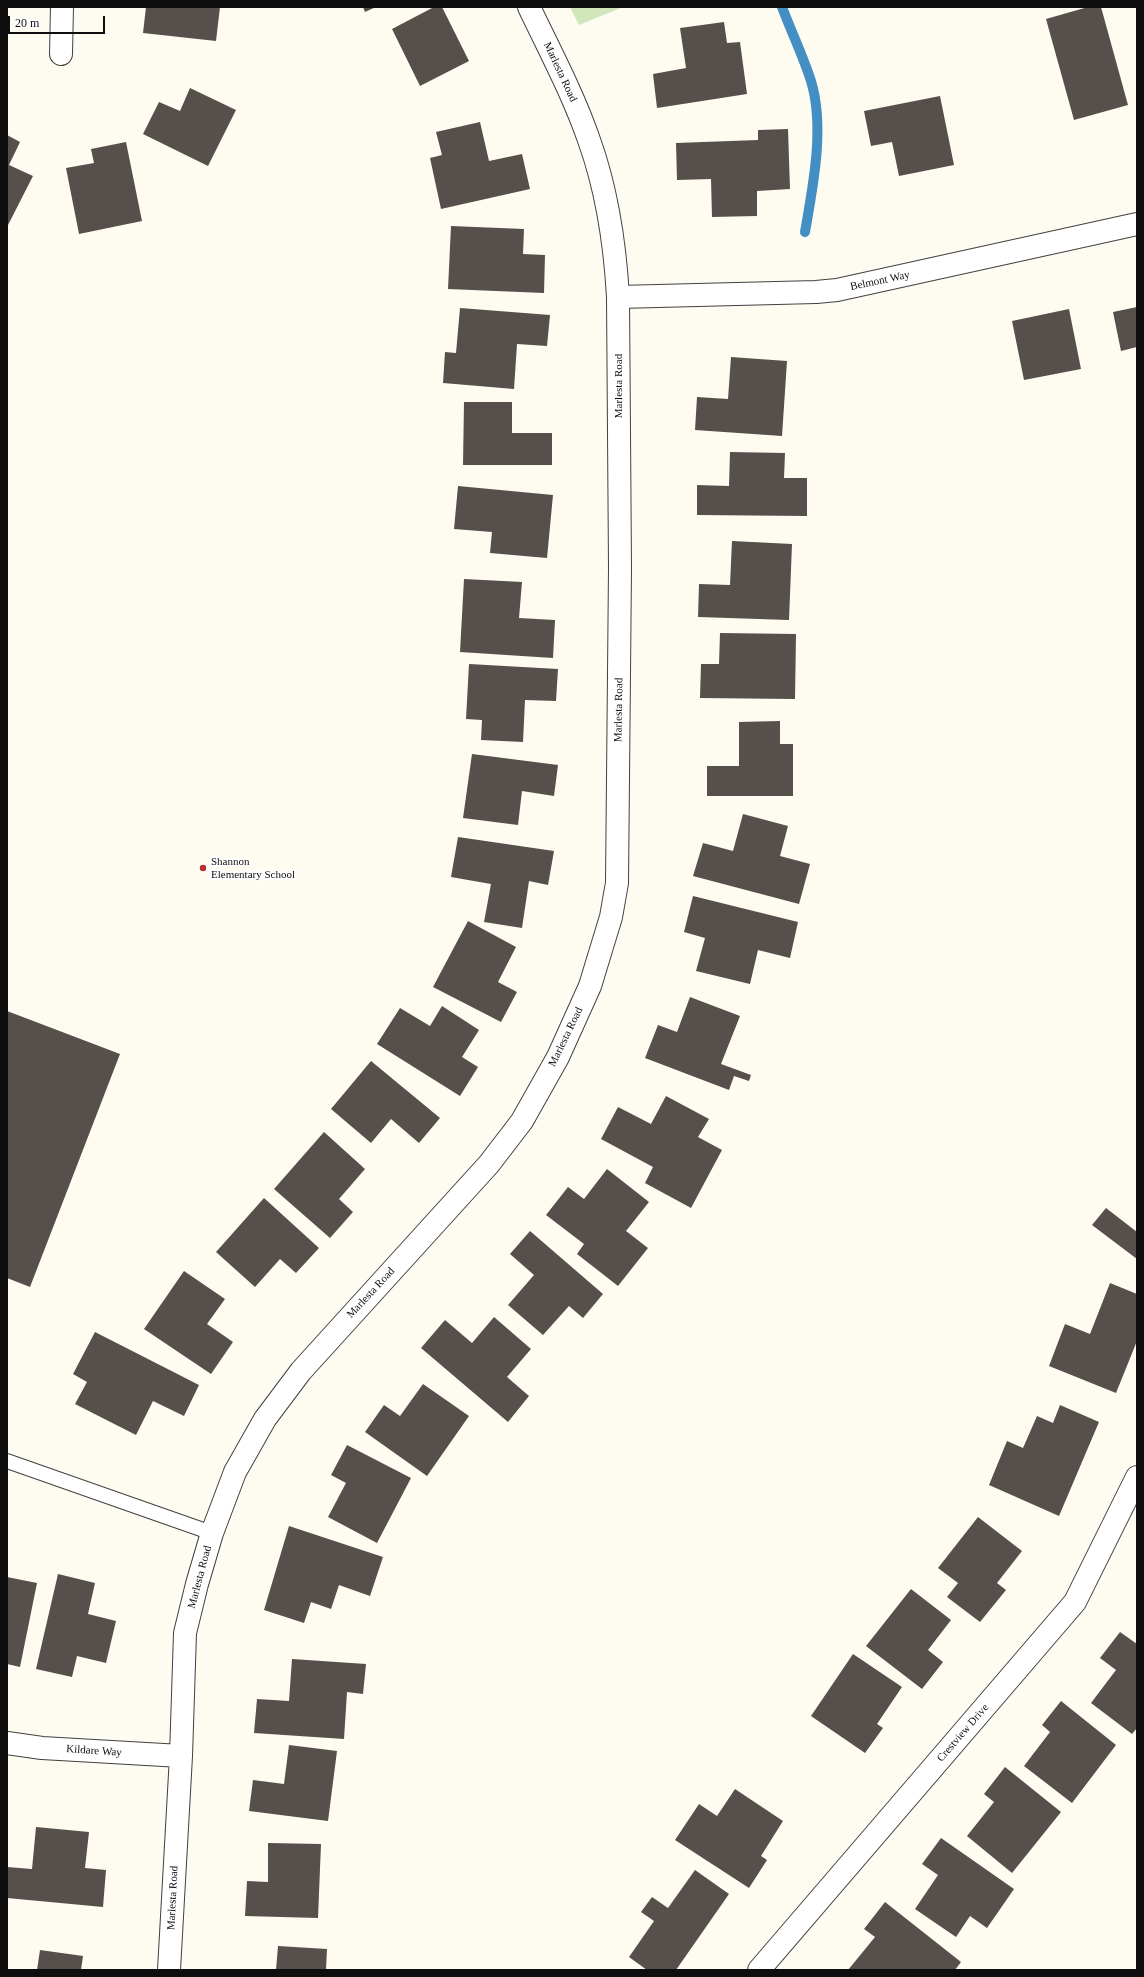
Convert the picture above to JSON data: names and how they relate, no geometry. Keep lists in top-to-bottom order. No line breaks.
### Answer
{"streets":{"street":["Marlesta Road","Belmont Way","Crestview Drive","Kildare Way"]},"crossings":[["Marlesta Road","Belmont Way"],["Marlesta Road","Kildare Way"]],"places":["Shannon Elementary School"],"scale_bar":"20 m"}
